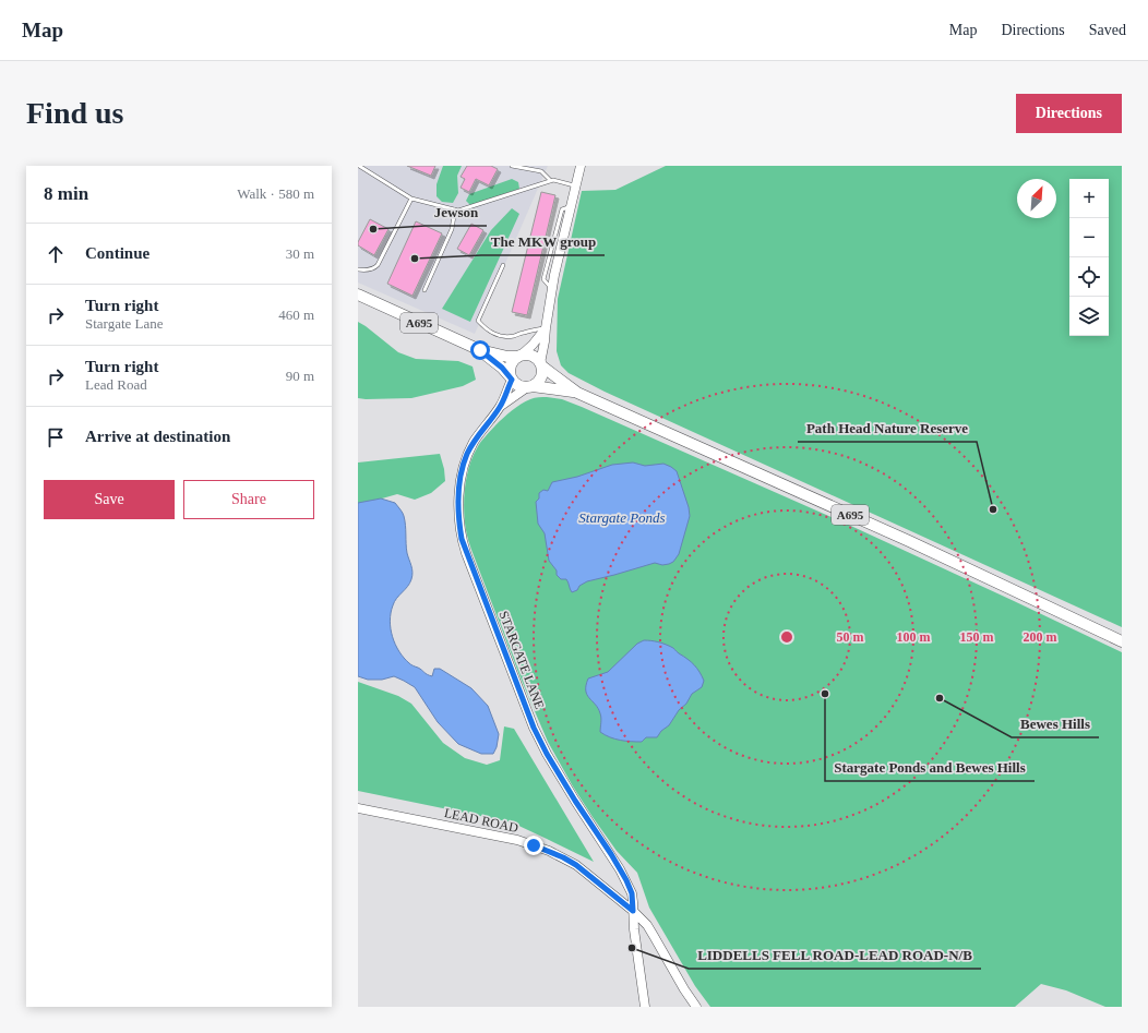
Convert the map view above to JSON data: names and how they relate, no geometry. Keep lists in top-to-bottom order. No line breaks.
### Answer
{"streets":{"main road":["A695"],"street":["STARGATE LANE","LEAD ROAD"]},"crossings":[["A695","STARGATE LANE"],["STARGATE LANE","LEAD ROAD"]],"water":["Stargate Ponds"],"places":["Jewson","The MKW group","Path Head Nature Reserve","Stargate Ponds and Bewes Hills","Bewes Hills","LIDDELLS FELL ROAD-LEAD ROAD-N/B"],"north":"top right","page":{"header":"Map","nav":["Map","Directions","Saved"],"buttons":["Directions",["Save","Share"]],"title":"Find us","heading":["8 min","Walk · 580 m"],"map_buttons":["+","−"],"list":[["Continue","30 m"],["Turn right","Stargate Lane","460 m"],["Turn right","Lead Road","90 m"],"Arrive at destination"]},"rings":["50 m","100 m","150 m","200 m"]}
